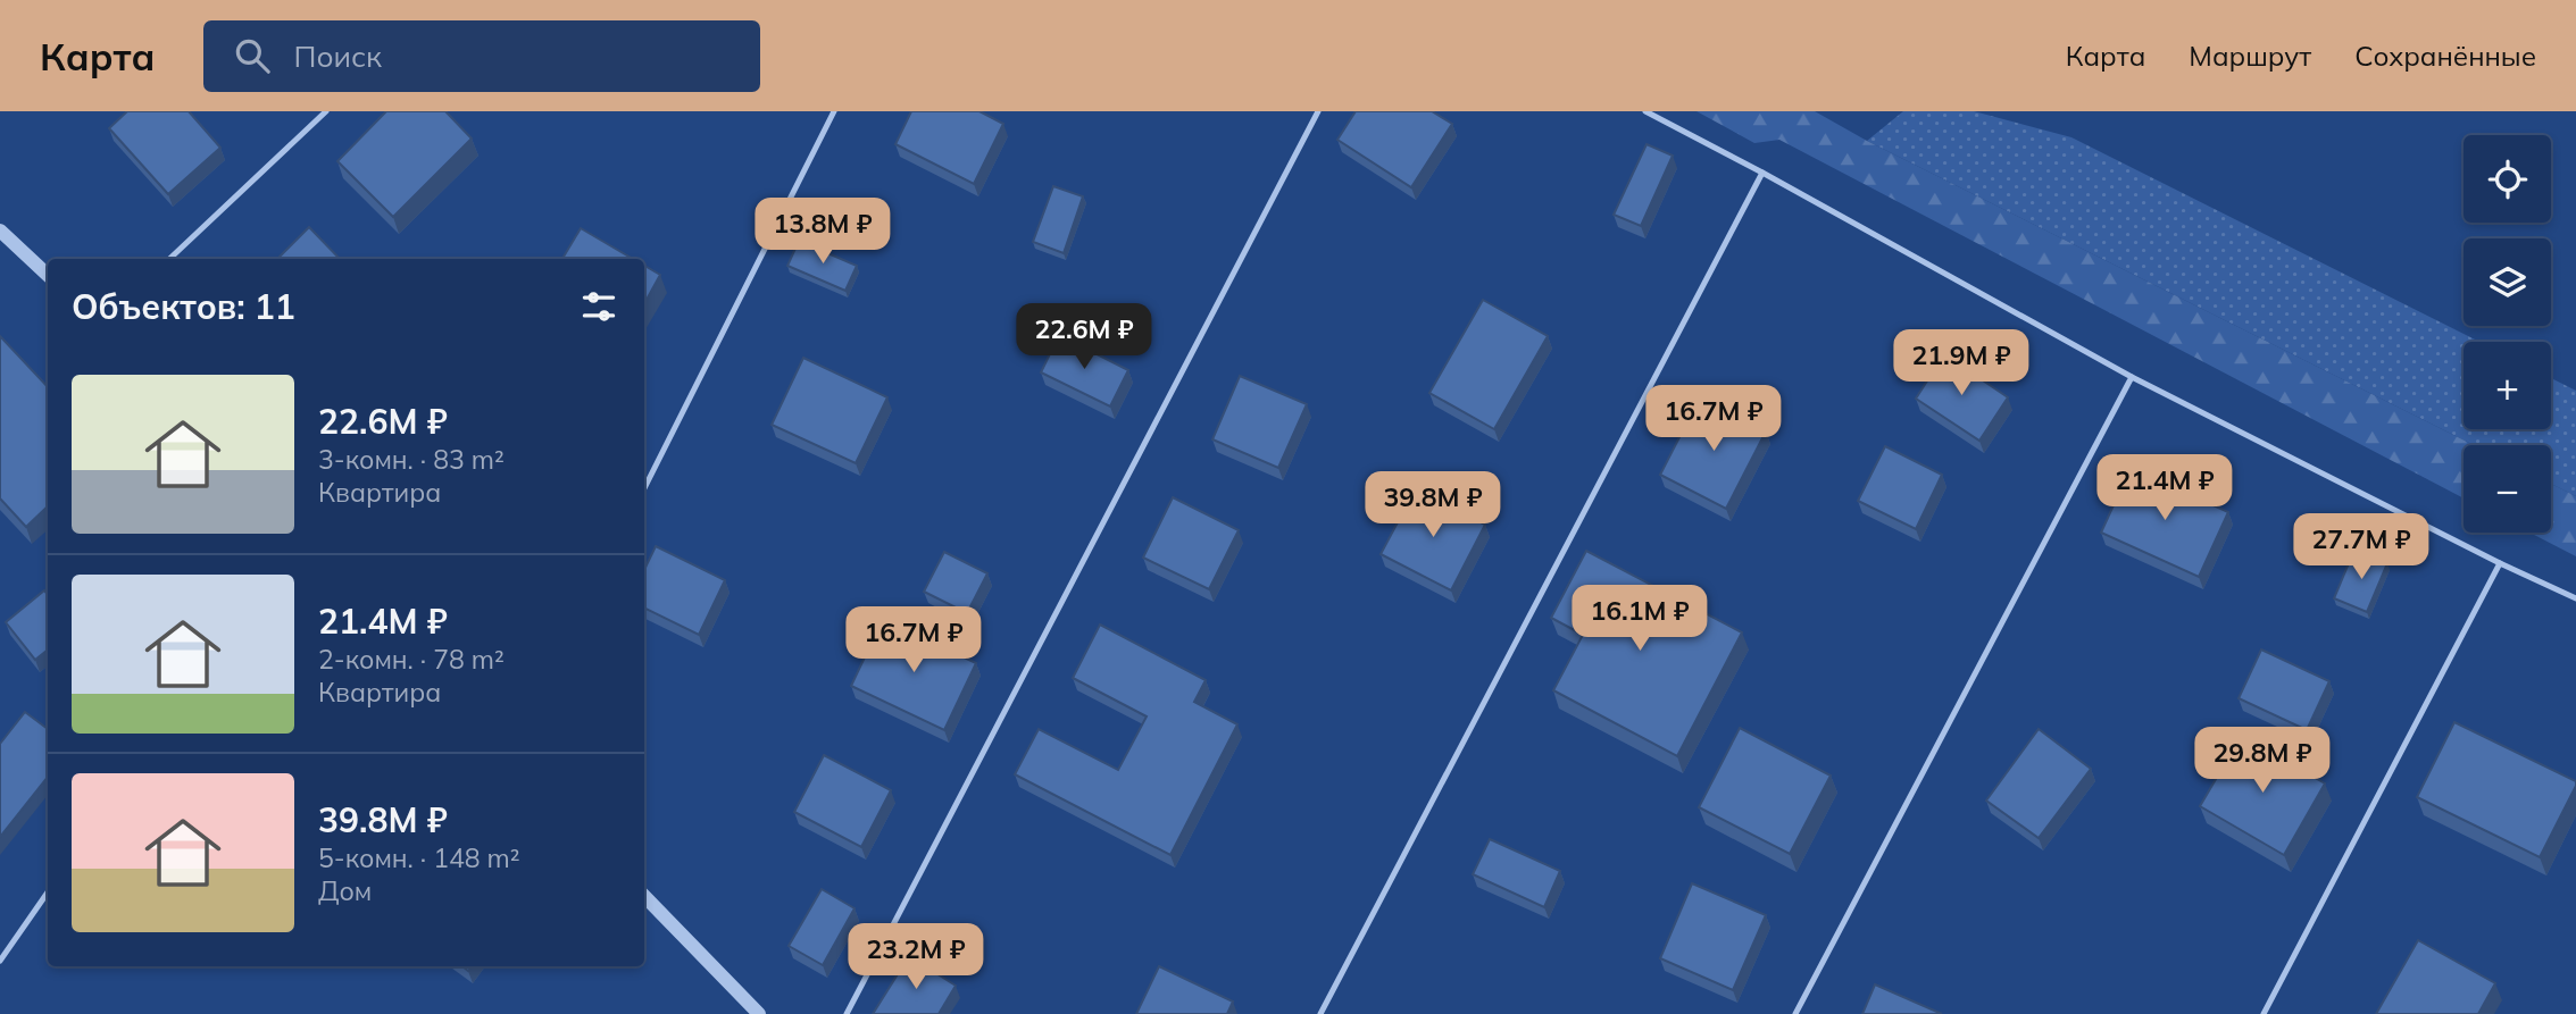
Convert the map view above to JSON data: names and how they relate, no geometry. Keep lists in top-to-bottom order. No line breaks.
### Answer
{"page":{"header":"Карта","search":"Поиск","nav":["Карта","Маршрут","Сохранённые"],"map_buttons":["+","−"],"price":["13.8M ₽","22.6M ₽","21.9M ₽","16.7M ₽","21.4M ₽","39.8M ₽","27.7M ₽","16.1M ₽","16.7M ₽","29.8M ₽","23.2M ₽"],"heading":"Объектов: 11","list":[{"name":"22.6M ₽","note":"3-комн. · 83 m² · Квартира"},{"name":"21.4M ₽","note":"2-комн. · 78 m² · Квартира"},{"name":"39.8M ₽","note":"5-комн. · 148 m² · Дом"}]}}
